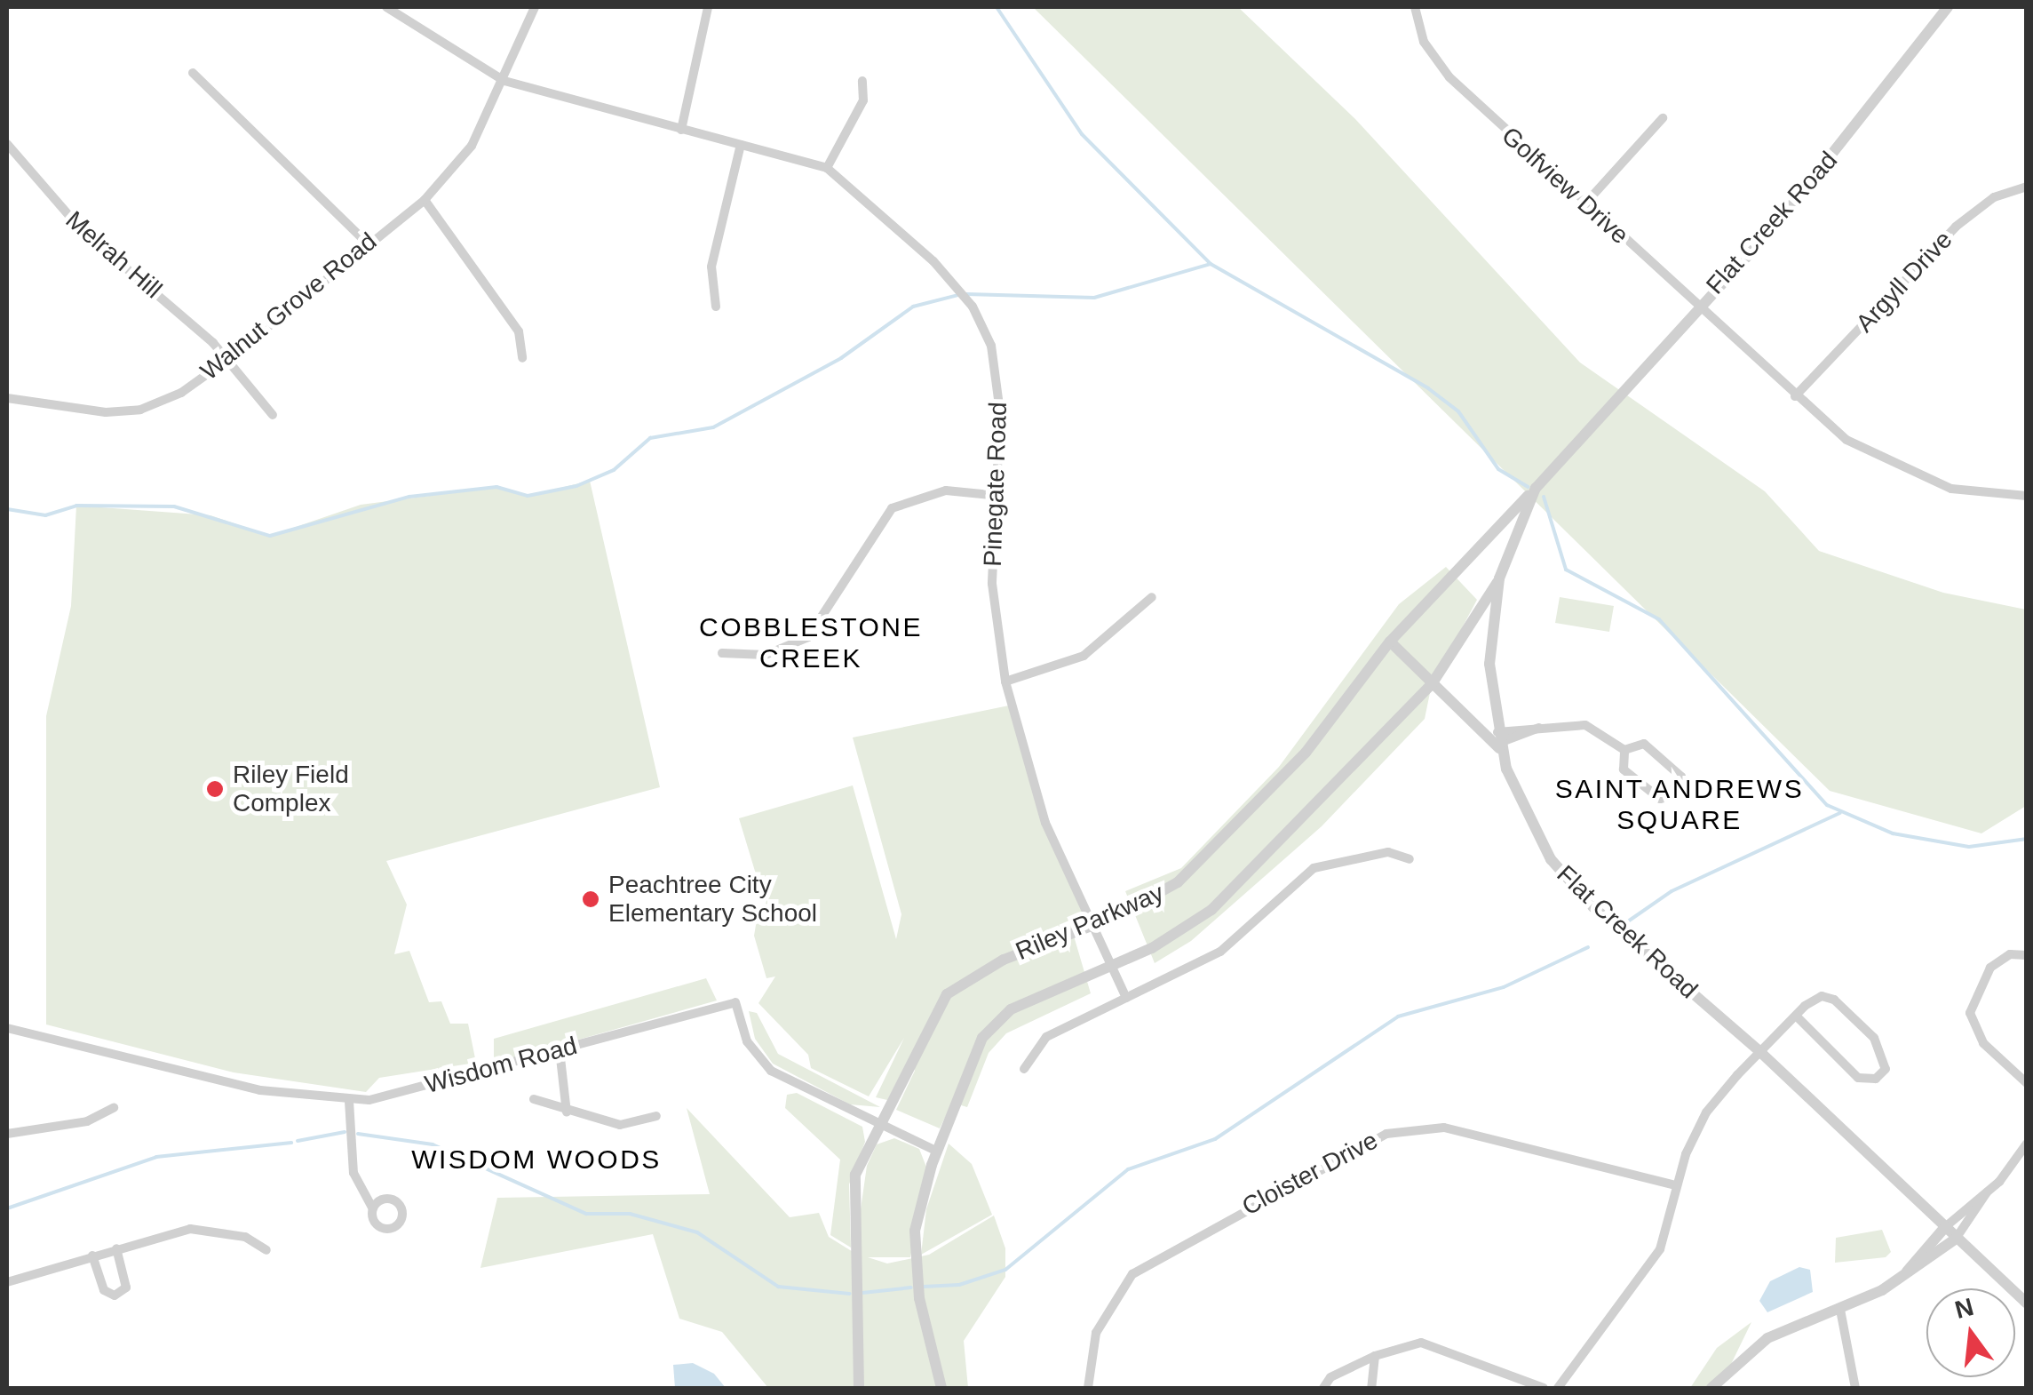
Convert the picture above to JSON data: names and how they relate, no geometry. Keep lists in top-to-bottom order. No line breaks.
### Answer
{"streets":{"street":["Golfview Drive","Flat Creek Road","Melrah Hill","Argyll Drive","Walnut Grove Road","Pinegate Road","Riley Parkway","Wisdom Road","Cloister Drive"]},"crossings":[["Golfview Drive","Flat Creek Road"],["Golfview Drive","Argyll Drive"],["Flat Creek Road","Riley Parkway"],["Melrah Hill","Walnut Grove Road"],["Walnut Grove Road","Pinegate Road"],["Pinegate Road","Riley Parkway"],["Riley Parkway","Wisdom Road"]],"districts":["COBBLESTONE CREEK","SAINT ANDREWS SQUARE","WISDOM WOODS"],"places":["Riley Field Complex","Peachtree City Elementary School"],"north":"top"}
